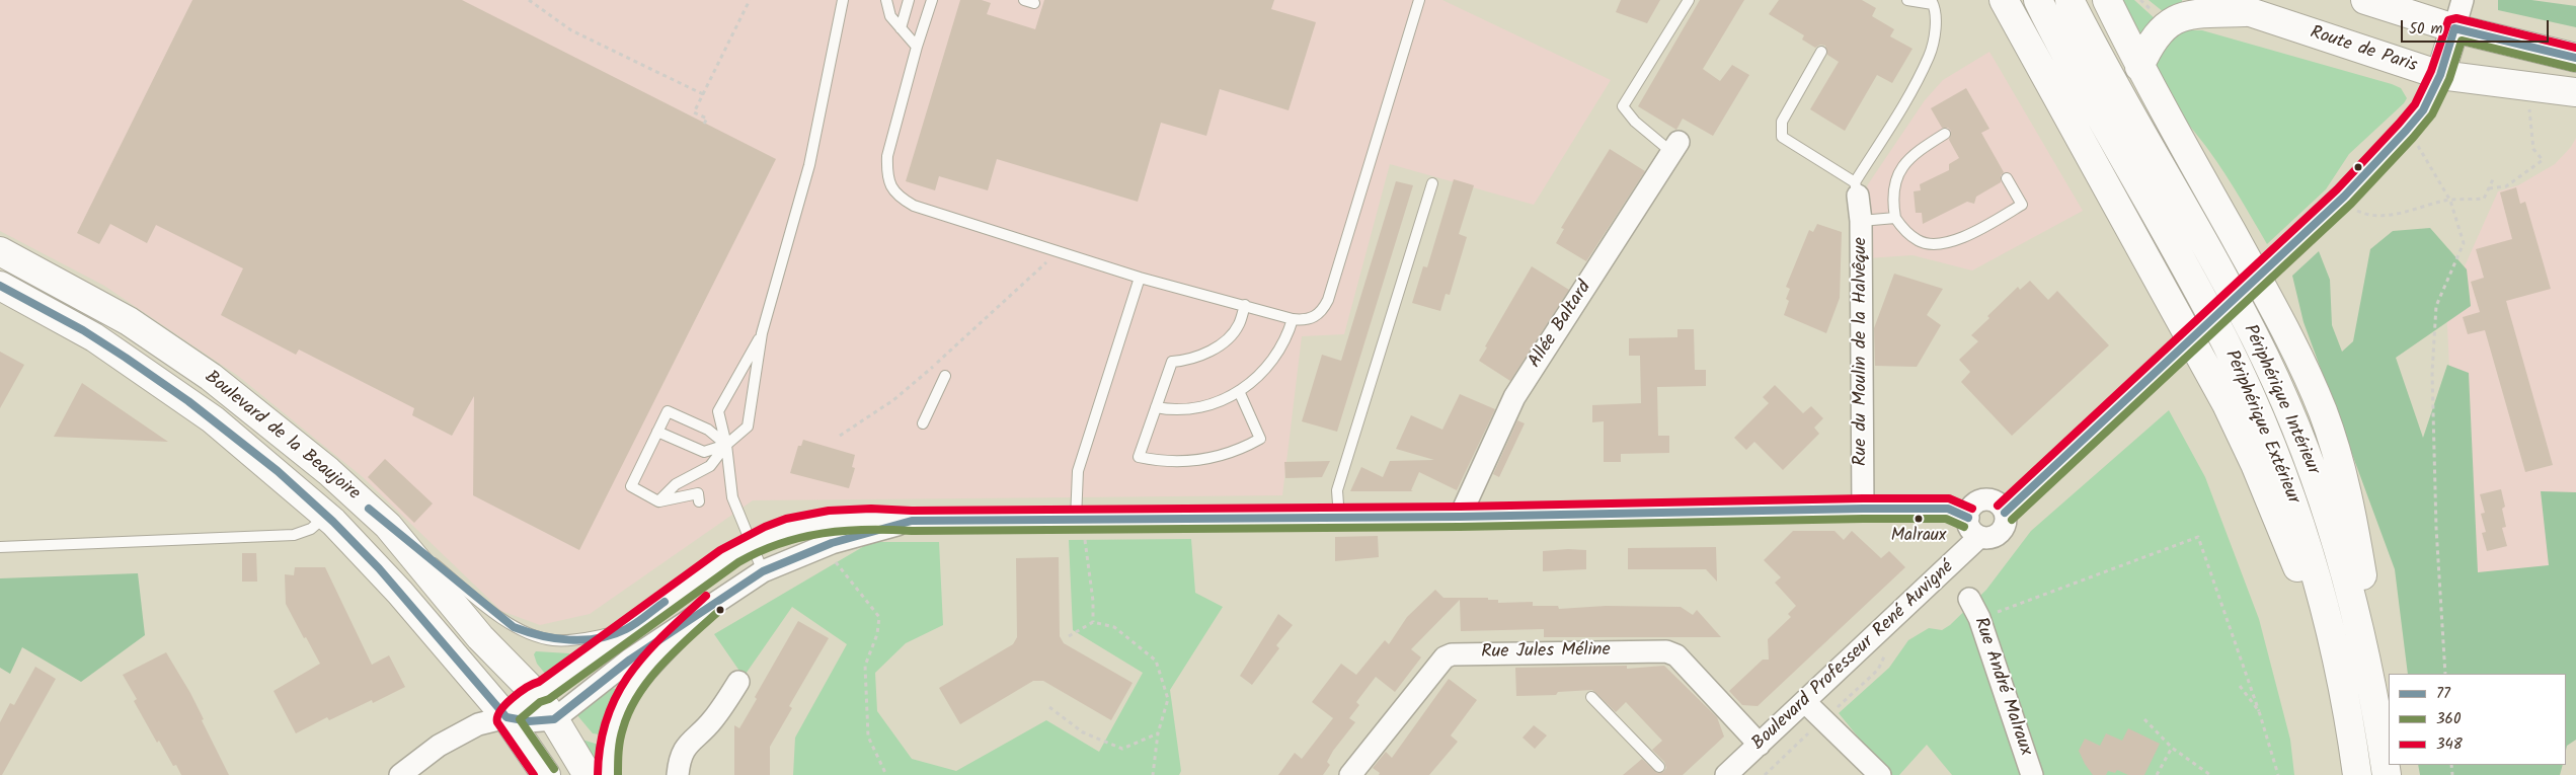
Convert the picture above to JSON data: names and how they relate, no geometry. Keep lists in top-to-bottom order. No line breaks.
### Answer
{"streets":{"main road":["Route de Paris","Périphérique Intérieur","Périphérique Extérieur","Boulevard de la Beaujoire"],"street":["Allée Baltard","Rue du Moulin de la Halvêque","Rue Jules Méline","Boulevard Professeur René Auvigné","Rue André Malraux"]},"crossings":[["Rue Jules Méline","Boulevard Professeur René Auvigné"]],"places":["Malraux"],"lines":["transit line 348","transit line 77","transit line 360"],"legend":["77","360","348"],"scale_bar":"50 m"}
